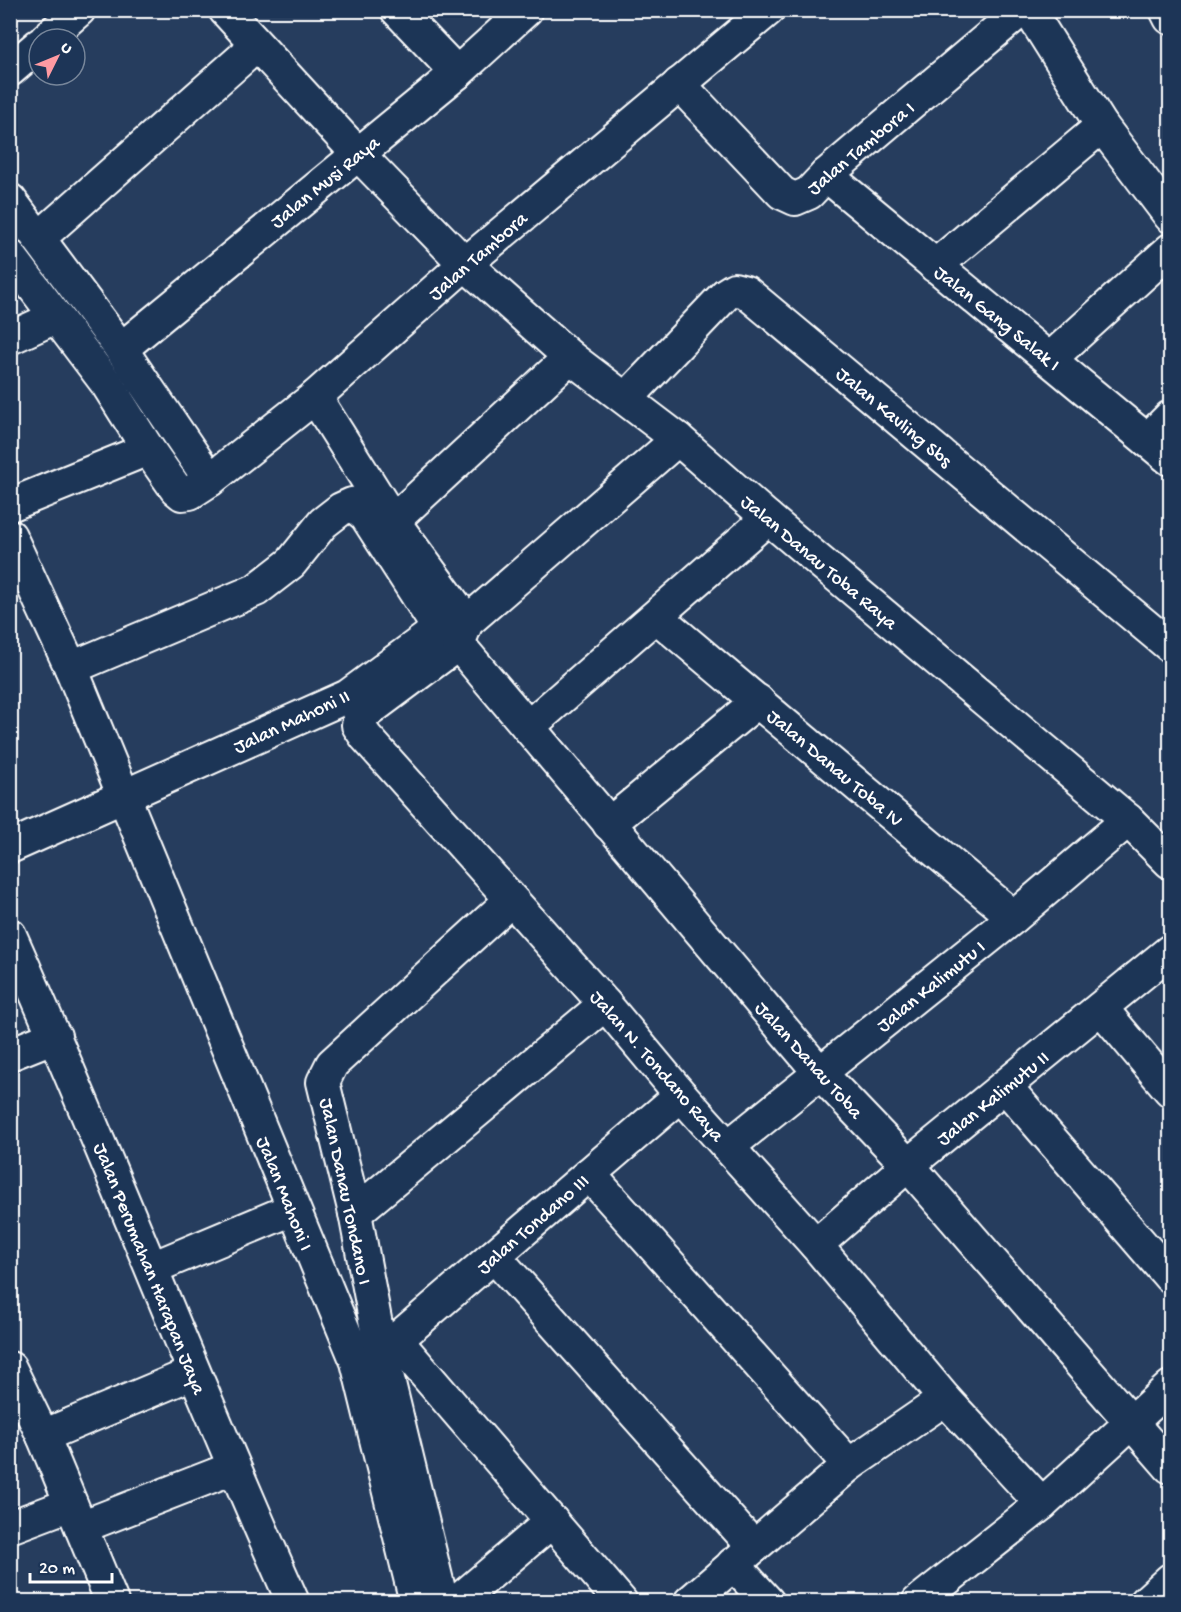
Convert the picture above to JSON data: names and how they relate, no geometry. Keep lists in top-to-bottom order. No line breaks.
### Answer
{"streets":{"street":["Jalan Tambora I","Jalan Musi Raya","Jalan Tambora","Jalan Gang Salak I","Jalan Kavling Sbs","Jalan Danau Toba Raya","Jalan Mahoni II","Jalan Danau Toba IV","Jalan Kalimutu I","Jalan Danau Toba","Jalan N. Tondano Raya","Jalan Kalimutu II","Jalan Danau Tondano I","Jalan Mahoni I","Jalan Tondano III","Jalan Perumahan Harapan Jaya"]},"crossings":[["Jalan Tambora I","Jalan Tambora"],["Jalan Tambora I","Jalan Gang Salak I"],["Jalan Musi Raya","Jalan Danau Toba Raya"],["Jalan Tambora","Jalan Danau Toba Raya"],["Jalan Tambora","Jalan Danau Toba"],["Jalan Kavling Sbs","Jalan Danau Toba Raya"],["Jalan Danau Toba Raya","Jalan Kalimutu I"],["Jalan Mahoni II","Jalan Mahoni I"],["Jalan Danau Toba IV","Jalan Kalimutu I"],["Jalan Kalimutu I","Jalan Danau Toba"],["Jalan Kalimutu I","Jalan N. Tondano Raya"],["Jalan Danau Toba","Jalan N. Tondano Raya"],["Jalan Danau Toba","Jalan Kalimutu II"],["Jalan N. Tondano Raya","Jalan Kalimutu II"],["Jalan N. Tondano Raya","Jalan Danau Tondano I"],["Jalan N. Tondano Raya","Jalan Tondano III"],["Jalan Danau Tondano I","Jalan Tondano III"]],"scale_bar":"20 m","north":"top right"}
